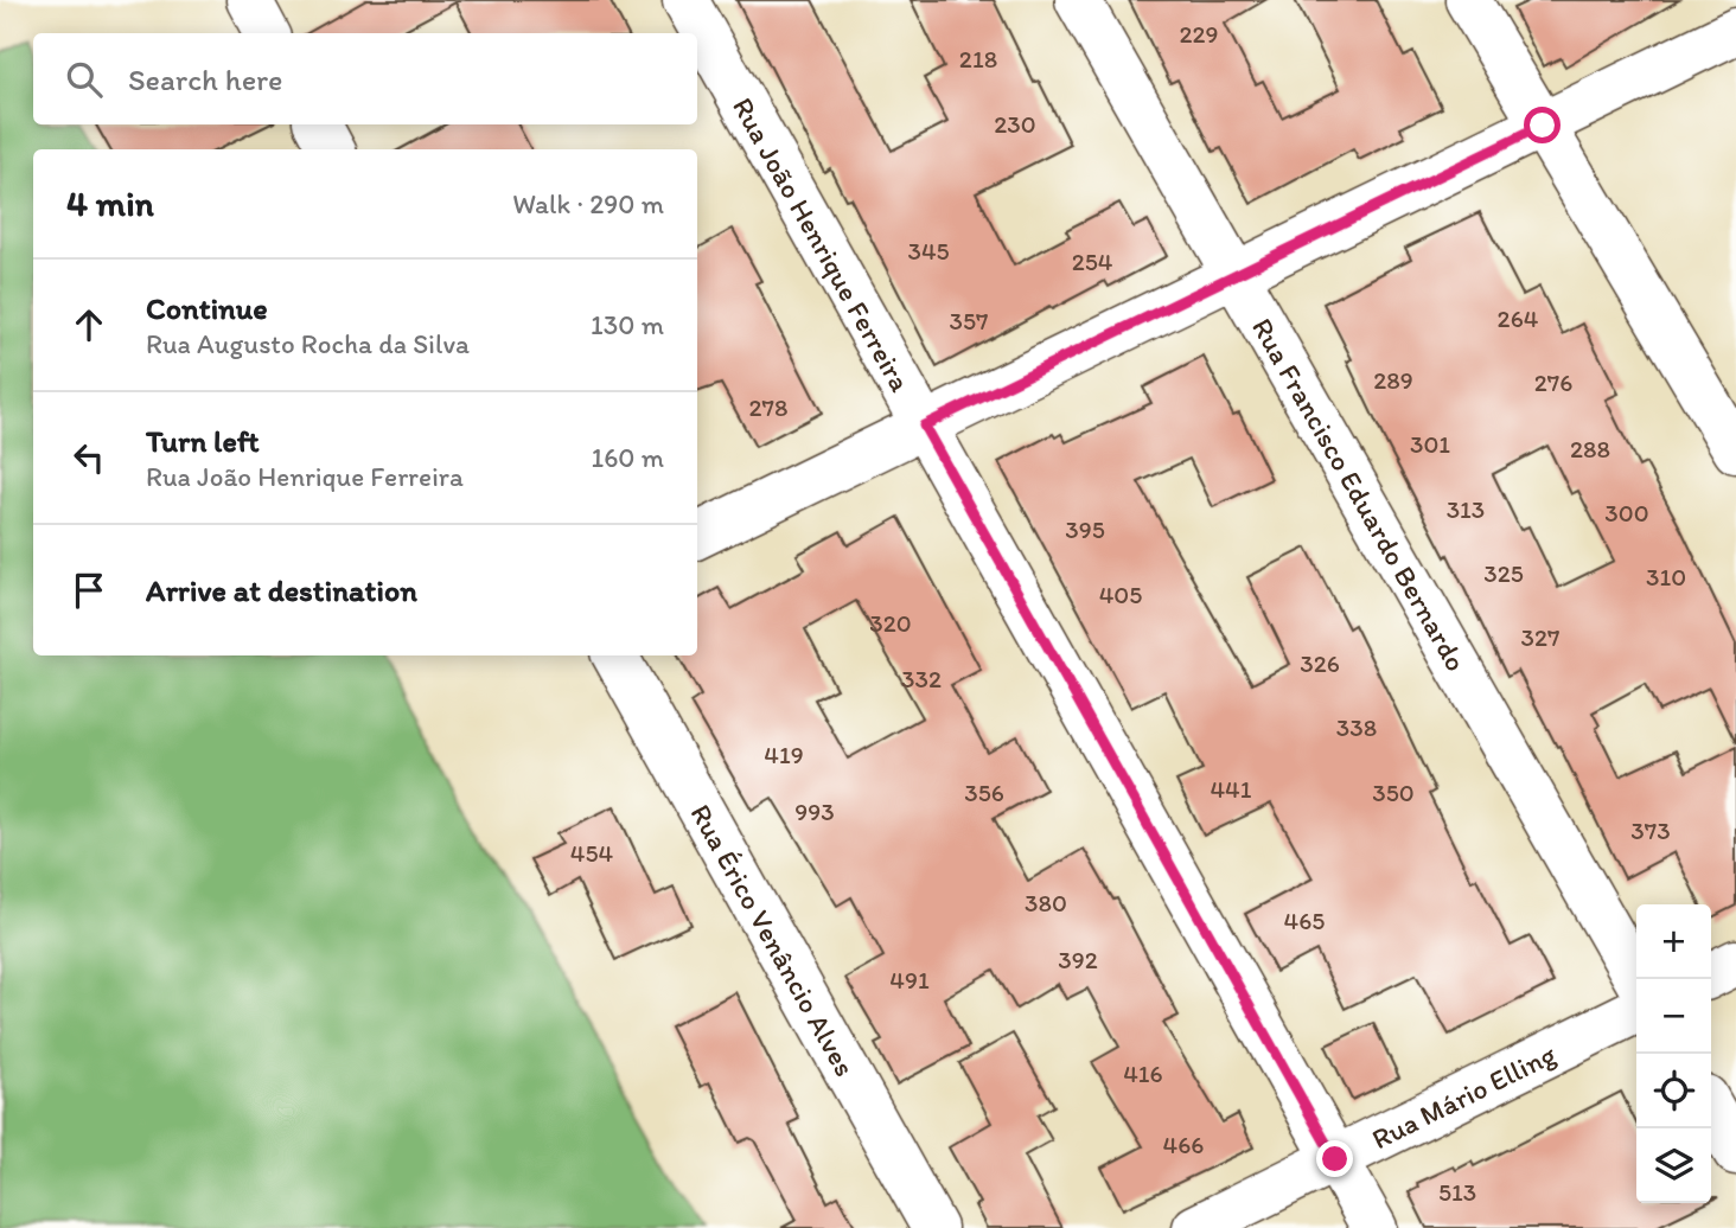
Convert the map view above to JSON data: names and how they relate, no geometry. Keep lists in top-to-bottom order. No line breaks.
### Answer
{"streets":{"street":["Rua João Henrique Ferreira","Rua Francisco Eduardo Bernardo","Rua Érico Venâncio Alves","Rua Mário Elling"]},"crossings":[["Rua João Henrique Ferreira","Rua Mário Elling"]],"house_numbers":["229","218","230","345","254","264","357","289","276","278","301","288","313","300","395","325","310","405","320","327","326","332","338","419","441","356","350","993","373","454","380","465","392","491","416","466","513"],"page":{"search":"Search here","heading":["4 min","Walk · 290 m"],"list":[["Continue","Rua Augusto Rocha da Silva","130 m"],["Turn left","Rua João Henrique Ferreira","160 m"],"Arrive at destination"],"map_buttons":["+","−"]}}
